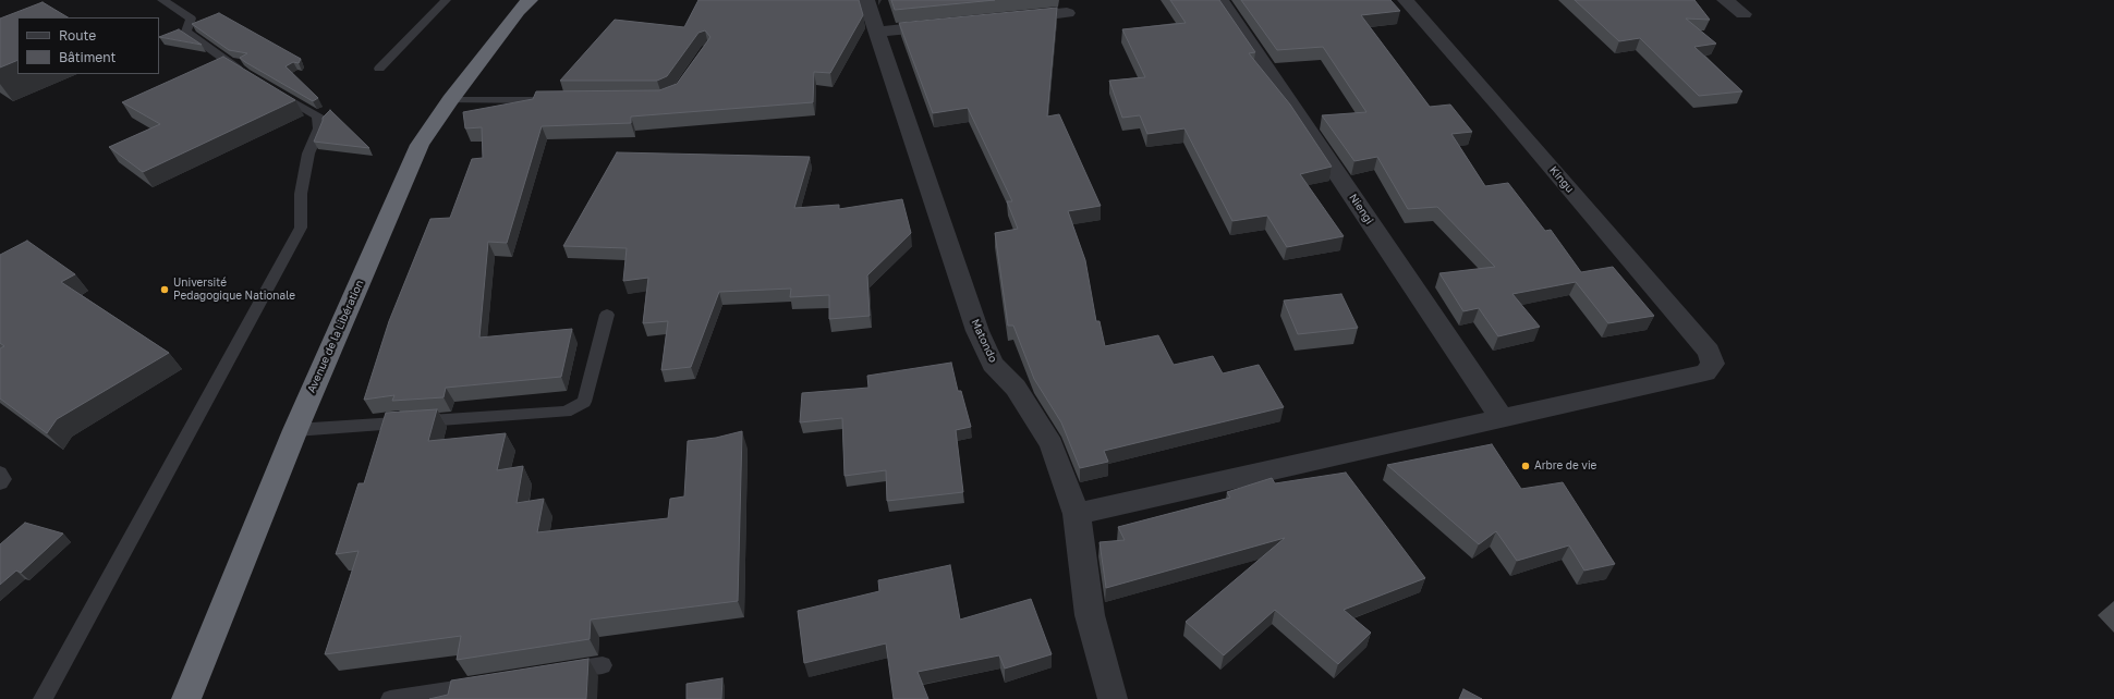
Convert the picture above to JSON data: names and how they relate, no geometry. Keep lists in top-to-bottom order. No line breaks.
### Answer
{"streets":{"highway":["Avenue de la Libération"],"street":["Kingu","Niengi","Matondo"]},"crossings":[["Kingu","Niengi"]],"places":["Université Pedagogique Nationale","Arbre de vie"],"legend":["Route","Bâtiment"]}
